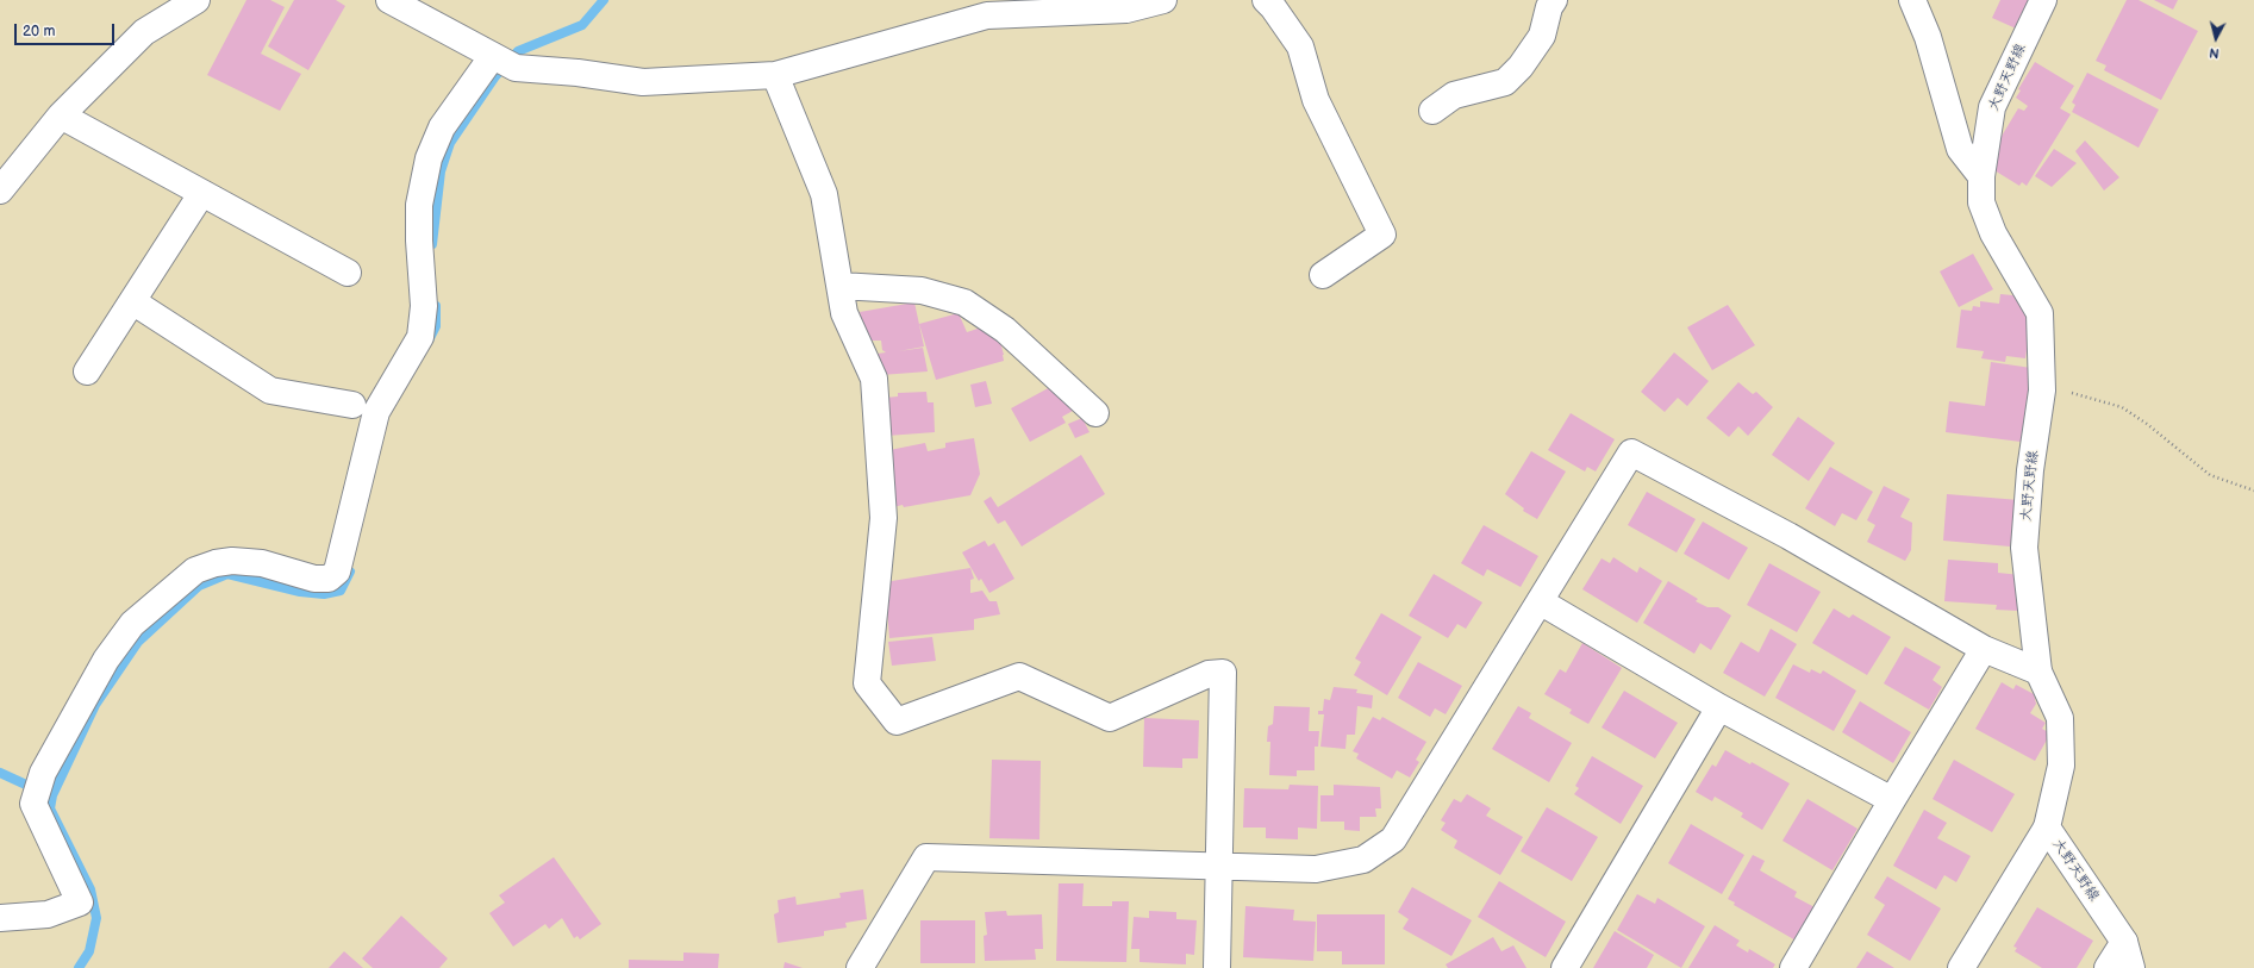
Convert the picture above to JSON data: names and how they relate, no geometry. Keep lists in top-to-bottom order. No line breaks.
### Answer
{"streets":{"street":["大野天野線"]},"scale_bar":"20 m","north":"bottom"}
